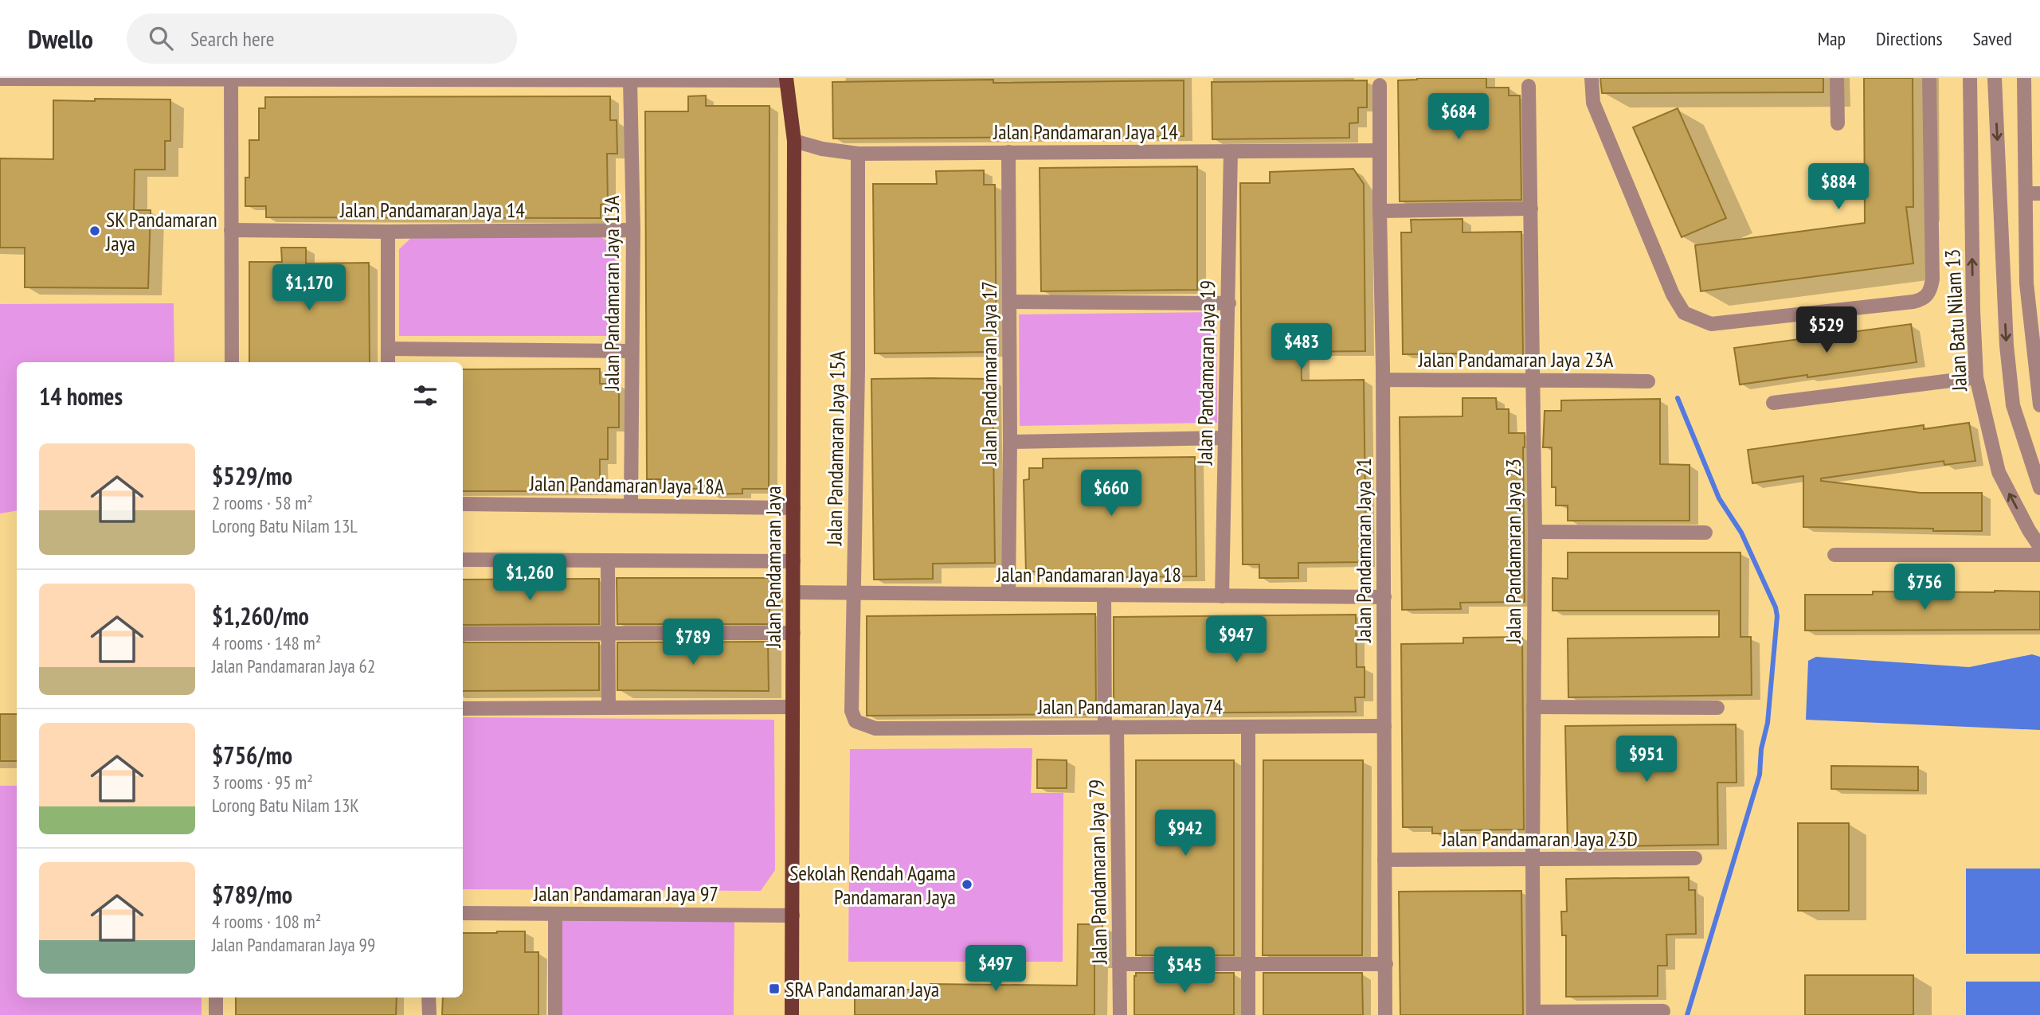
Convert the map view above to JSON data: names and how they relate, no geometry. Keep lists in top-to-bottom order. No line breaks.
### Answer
{"streets":{"main road":["Jalan Pandamaran Jaya"],"street":["Jalan Pandamaran Jaya 14","Jalan Pandamaran Jaya 13A","Jalan Batu Nilam 13","Jalan Pandamaran Jaya 23A","Jalan Pandamaran Jaya 19","Jalan Pandamaran Jaya 17","Jalan Pandamaran Jaya 15A","Jalan Pandamaran Jaya 18A","Jalan Pandamaran Jaya 21","Jalan Pandamaran Jaya 23","Jalan Pandamaran Jaya 18","Jalan Pandamaran Jaya 74","Jalan Pandamaran Jaya 23D","Jalan Pandamaran Jaya 79","Jalan Pandamaran Jaya 97"]},"crossings":[["Jalan Pandamaran Jaya 14","Jalan Pandamaran Jaya 13A"],["Jalan Pandamaran Jaya 14","Jalan Pandamaran Jaya 19"],["Jalan Pandamaran Jaya 14","Jalan Pandamaran Jaya 17"],["Jalan Pandamaran Jaya 14","Jalan Pandamaran Jaya 15A"],["Jalan Pandamaran Jaya 14","Jalan Pandamaran Jaya 21"],["Jalan Pandamaran Jaya 14","Jalan Pandamaran Jaya"],["Jalan Pandamaran Jaya 13A","Jalan Pandamaran Jaya 18A"],["Jalan Pandamaran Jaya 23A","Jalan Pandamaran Jaya 21"],["Jalan Pandamaran Jaya 23A","Jalan Pandamaran Jaya 23"],["Jalan Pandamaran Jaya 19","Jalan Pandamaran Jaya 18"],["Jalan Pandamaran Jaya 17","Jalan Pandamaran Jaya 18"],["Jalan Pandamaran Jaya 15A","Jalan Pandamaran Jaya 18"],["Jalan Pandamaran Jaya 15A","Jalan Pandamaran Jaya 74"],["Jalan Pandamaran Jaya 18A","Jalan Pandamaran Jaya"],["Jalan Pandamaran Jaya 21","Jalan Pandamaran Jaya 18"],["Jalan Pandamaran Jaya 21","Jalan Pandamaran Jaya 74"],["Jalan Pandamaran Jaya 21","Jalan Pandamaran Jaya 23D"],["Jalan Pandamaran Jaya 23","Jalan Pandamaran Jaya 23D"],["Jalan Pandamaran Jaya","Jalan Pandamaran Jaya 18"],["Jalan Pandamaran Jaya","Jalan Pandamaran Jaya 97"],["Jalan Pandamaran Jaya 18","Jalan Pandamaran Jaya 79"],["Jalan Pandamaran Jaya 74","Jalan Pandamaran Jaya 79"]],"places":{"other":["SK Pandamaran Jaya","Sekolah Rendah Agama Pandamaran Jaya"],"transit":["SRA Pandamaran Jaya"]},"page":{"header":"Dwello","search":"Search here","nav":["Map","Directions","Saved"],"price":["$684","$884","$1,170","$529","$483","$660","$1,260","$756","$947","$789","$951","$942","$497","$545"],"heading":"14 homes","list":[{"name":"$529/mo","note":"2 rooms · 58 m² · Lorong Batu Nilam 13L"},{"name":"$1,260/mo","note":"4 rooms · 148 m² · Jalan Pandamaran Jaya 62"},{"name":"$756/mo","note":"3 rooms · 95 m² · Lorong Batu Nilam 13K"},{"name":"$789/mo","note":"4 rooms · 108 m² · Jalan Pandamaran Jaya 99"}]}}
